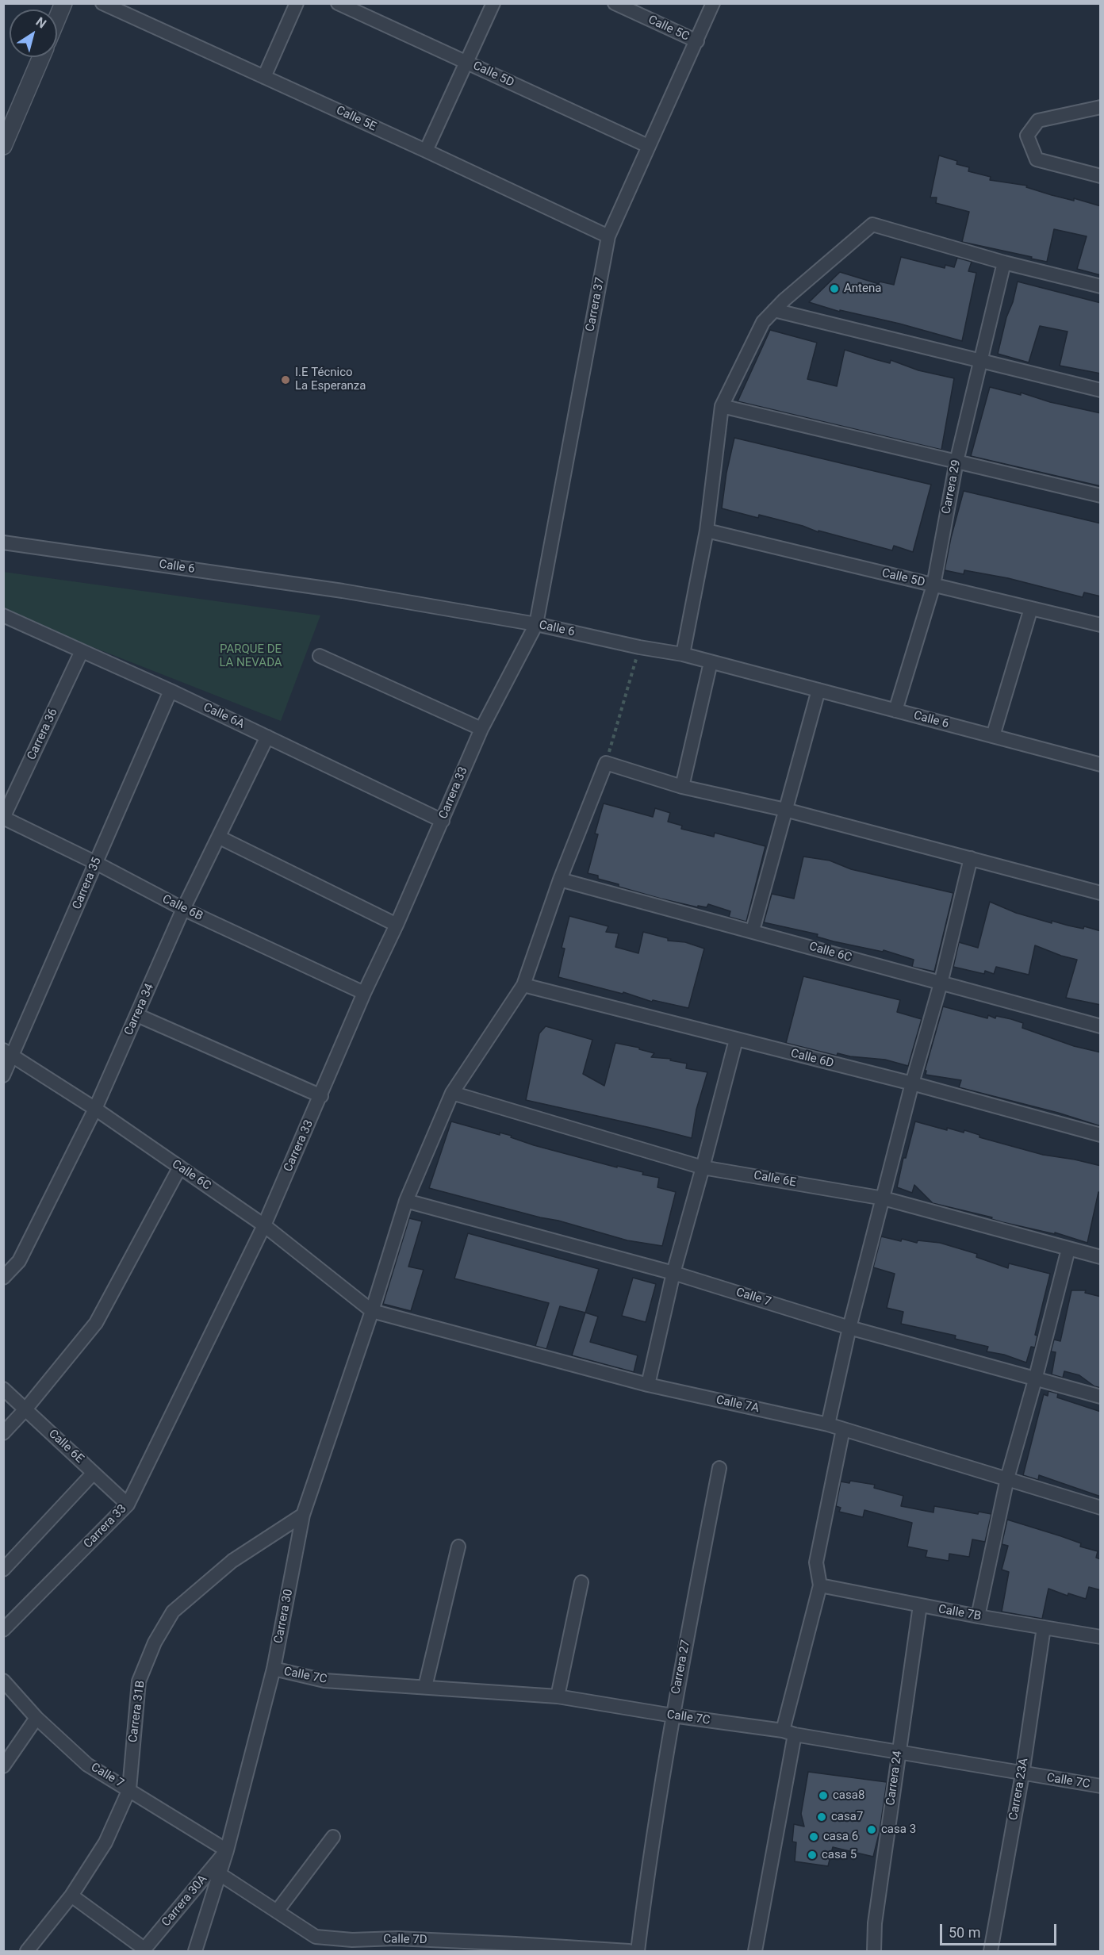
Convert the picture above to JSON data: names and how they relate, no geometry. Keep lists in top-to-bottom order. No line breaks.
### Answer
{"streets":{"street":["Calle 5C","Calle 5D","Calle 5E","Carrera 37","Carrera 29","Calle 6","Calle 6A","Carrera 36","Carrera 33","Carrera 35","Calle 6B","Calle 6C","Carrera 34","Calle 6D","Calle 6E","Calle 7","Calle 7A","Calle 7B","Carrera 30","Carrera 27","Calle 7C","Carrera 31B","Carrera 24","Carrera 23A","Carrera 30A","Calle 7D"]},"crossings":[["Calle 5C","Carrera 37"],["Calle 5D","Carrera 37"],["Calle 5D","Carrera 29"],["Calle 5E","Carrera 37"],["Carrera 37","Calle 6"],["Carrera 37","Carrera 33"],["Carrera 29","Calle 6"],["Calle 6","Carrera 33"],["Calle 6A","Carrera 36"],["Calle 6A","Carrera 33"],["Calle 6A","Carrera 35"],["Calle 6A","Carrera 34"],["Carrera 36","Calle 6B"],["Carrera 33","Calle 6B"],["Carrera 33","Calle 6C"],["Carrera 33","Calle 6E"],["Carrera 35","Calle 6B"],["Carrera 35","Calle 6C"],["Calle 6B","Carrera 34"],["Calle 6C","Carrera 34"],["Calle 6C","Calle 7A"],["Calle 6C","Carrera 30"],["Calle 6D","Carrera 30"],["Calle 6E","Carrera 30"],["Calle 7","Carrera 30"],["Calle 7","Carrera 31B"],["Calle 7","Carrera 30A"],["Calle 7A","Carrera 30"],["Calle 7B","Carrera 24"],["Calle 7B","Carrera 23A"],["Carrera 30","Calle 7C"],["Carrera 30","Carrera 31B"],["Carrera 30","Carrera 30A"],["Carrera 27","Calle 7C"],["Calle 7C","Carrera 24"],["Calle 7C","Carrera 23A"]],"parks":["PARQUE DE LA NEVADA"],"places":["Antena","I.E Técnico La Esperanza","casa8","casa7","casa 3","casa 6","casa 5"],"scale_bar":"50 m","north":"top right"}
